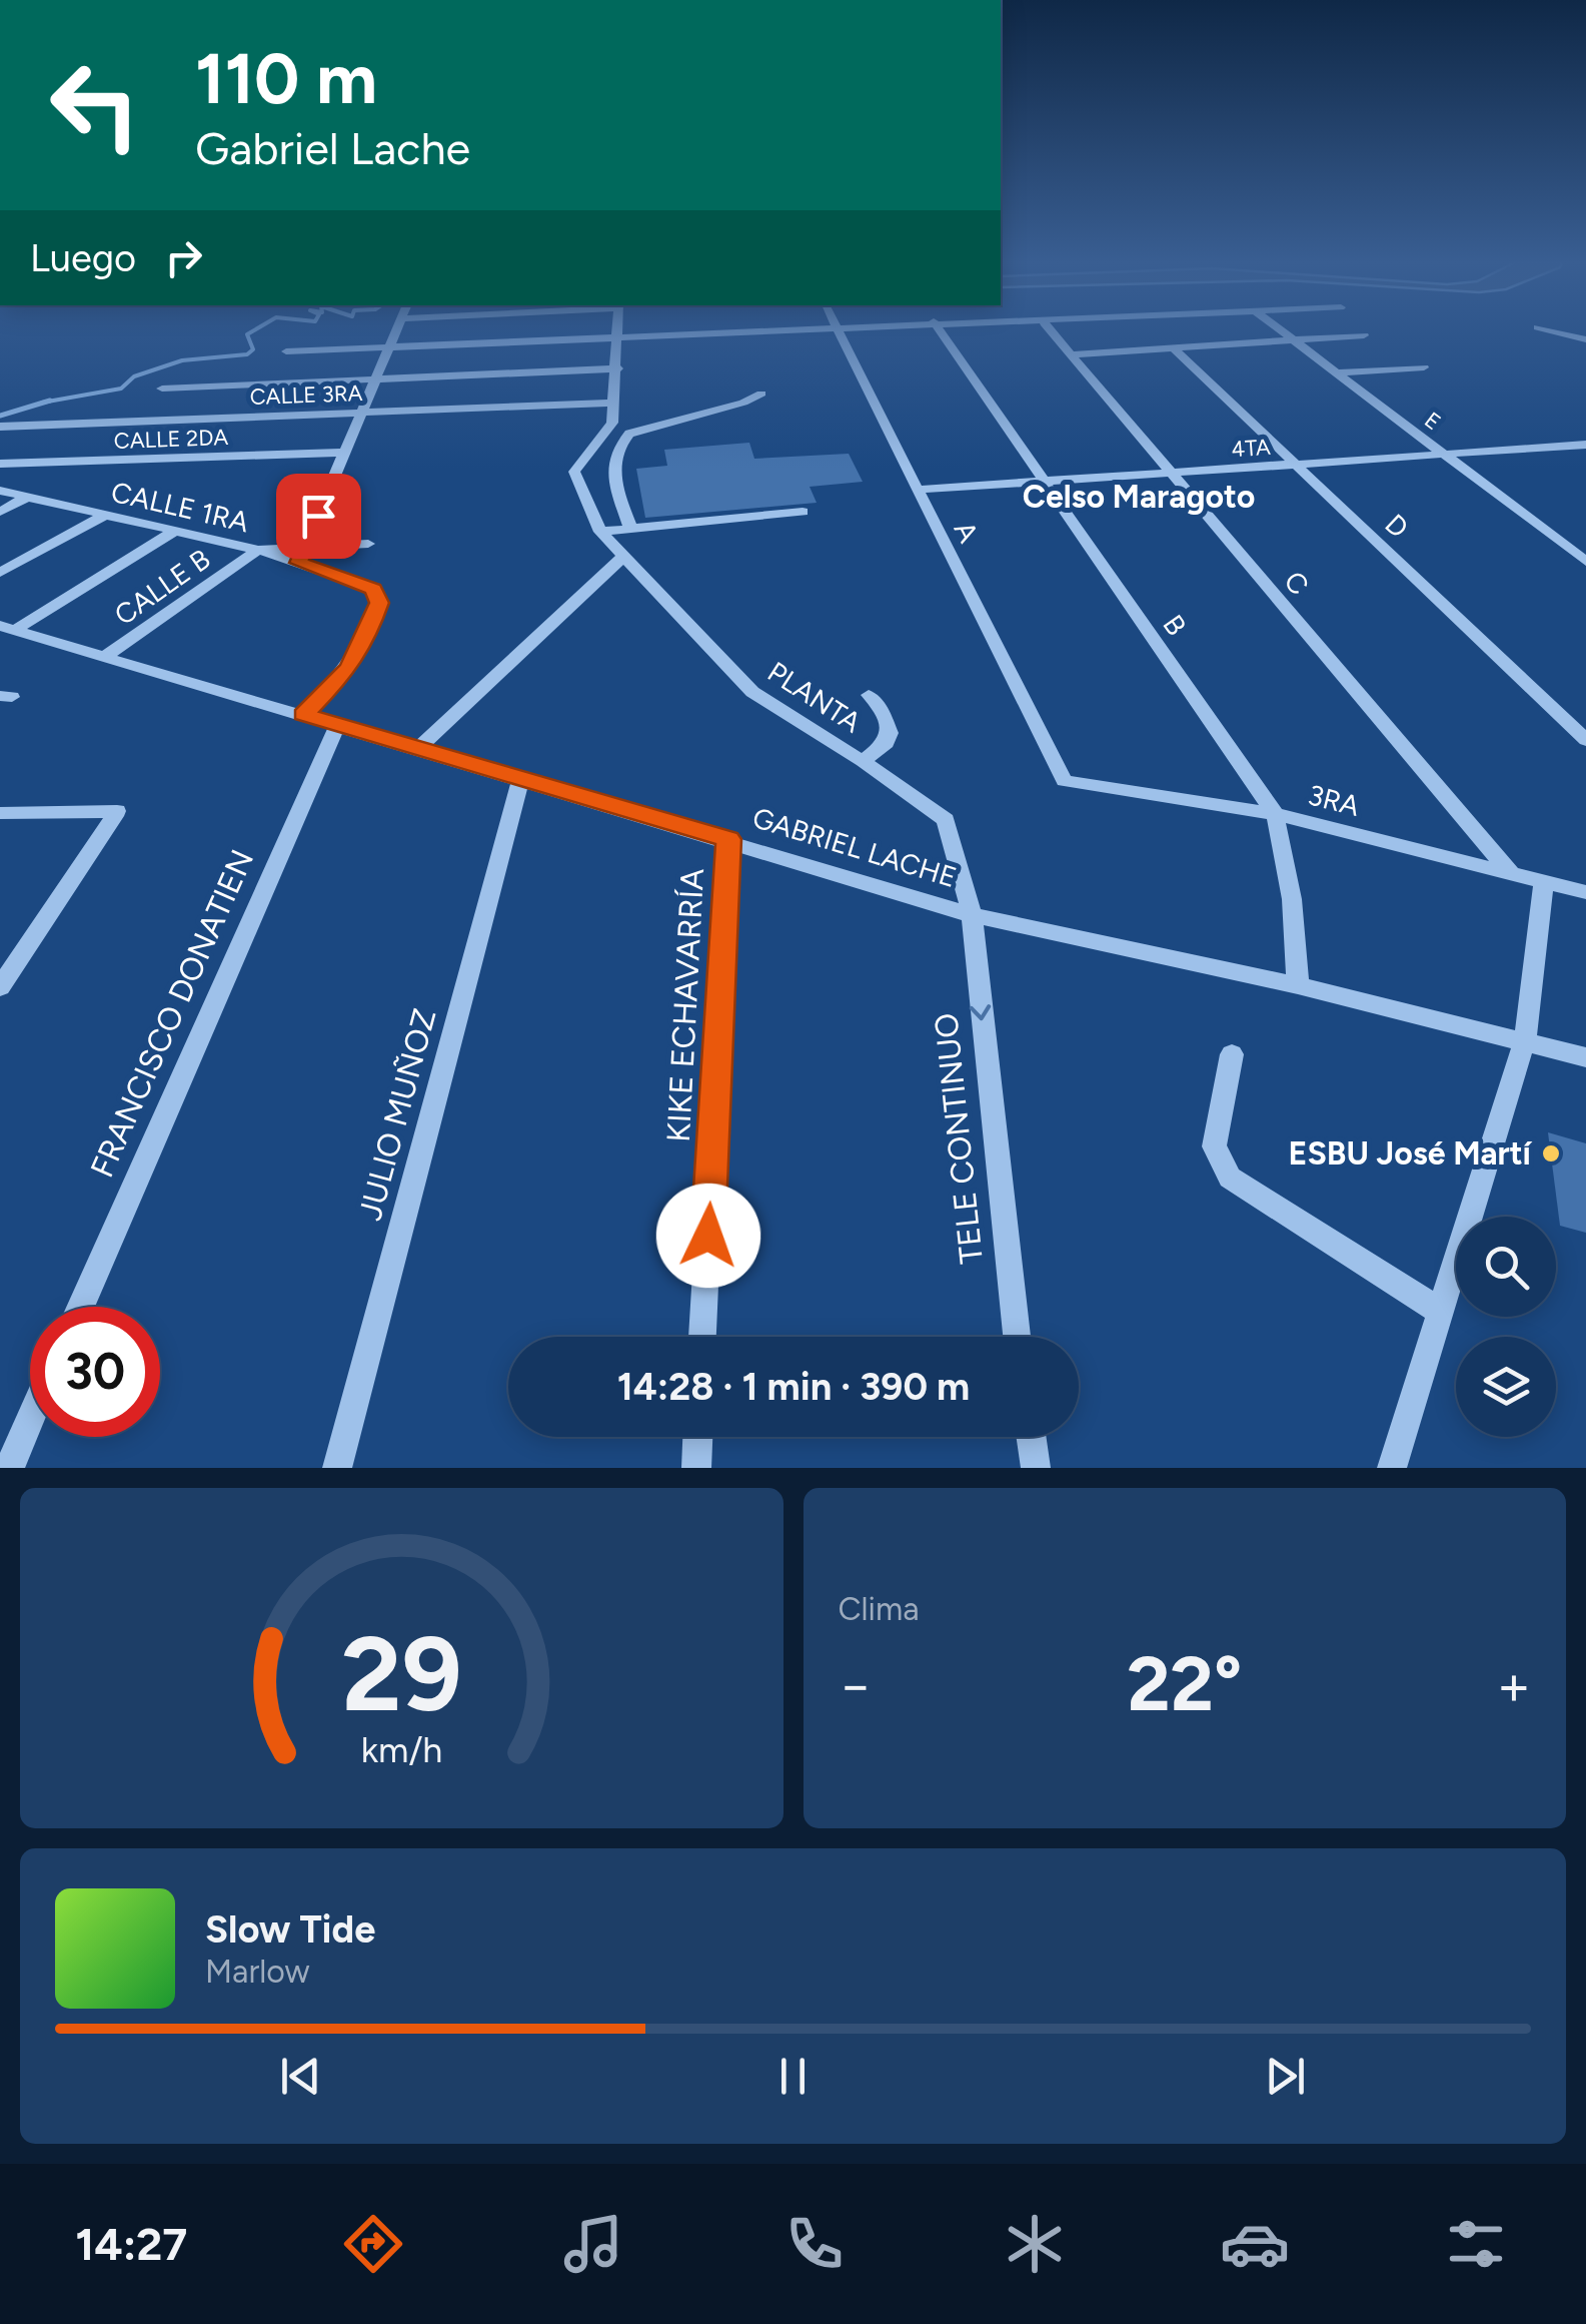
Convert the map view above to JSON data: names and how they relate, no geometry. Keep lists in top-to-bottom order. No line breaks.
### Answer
{"streets":{"street":["CALLE 3RA","E","CALLE 2DA","4TA","CALLE 1RA","D","A","C","CALLE B","B","PLANTA","3RA","GABRIEL LACHE","KIKE ECHAVARRÍA","FRANCISCO DONATIEN","JULIO MUÑOZ","TELE CONTINUO"]},"crossings":[["E","4TA"],["4TA","D"],["4TA","A"],["4TA","C"],["4TA","B"],["CALLE 1RA","CALLE B"],["A","3RA"],["C","3RA"],["CALLE B","GABRIEL LACHE"],["B","3RA"],["B","GABRIEL LACHE"],["PLANTA","GABRIEL LACHE"],["PLANTA","TELE CONTINUO"],["GABRIEL LACHE","KIKE ECHAVARRÍA"],["GABRIEL LACHE","FRANCISCO DONATIEN"],["GABRIEL LACHE","JULIO MUÑOZ"],["GABRIEL LACHE","TELE CONTINUO"]],"one_way":["TELE CONTINUO"],"districts":["Celso Maragoto"],"places":["ESBU José Martí"],"page":{"turn":["110 m","Gabriel Lache"],"then":"Luego","limit":"30","trip":"14:28 · 1 min · 390 m","tile":"Clima","heat":["−","22°","+"],"song":["Slow Tide","Marlow"],"tabs":"14:27","gauge":["29","km/h"]}}
